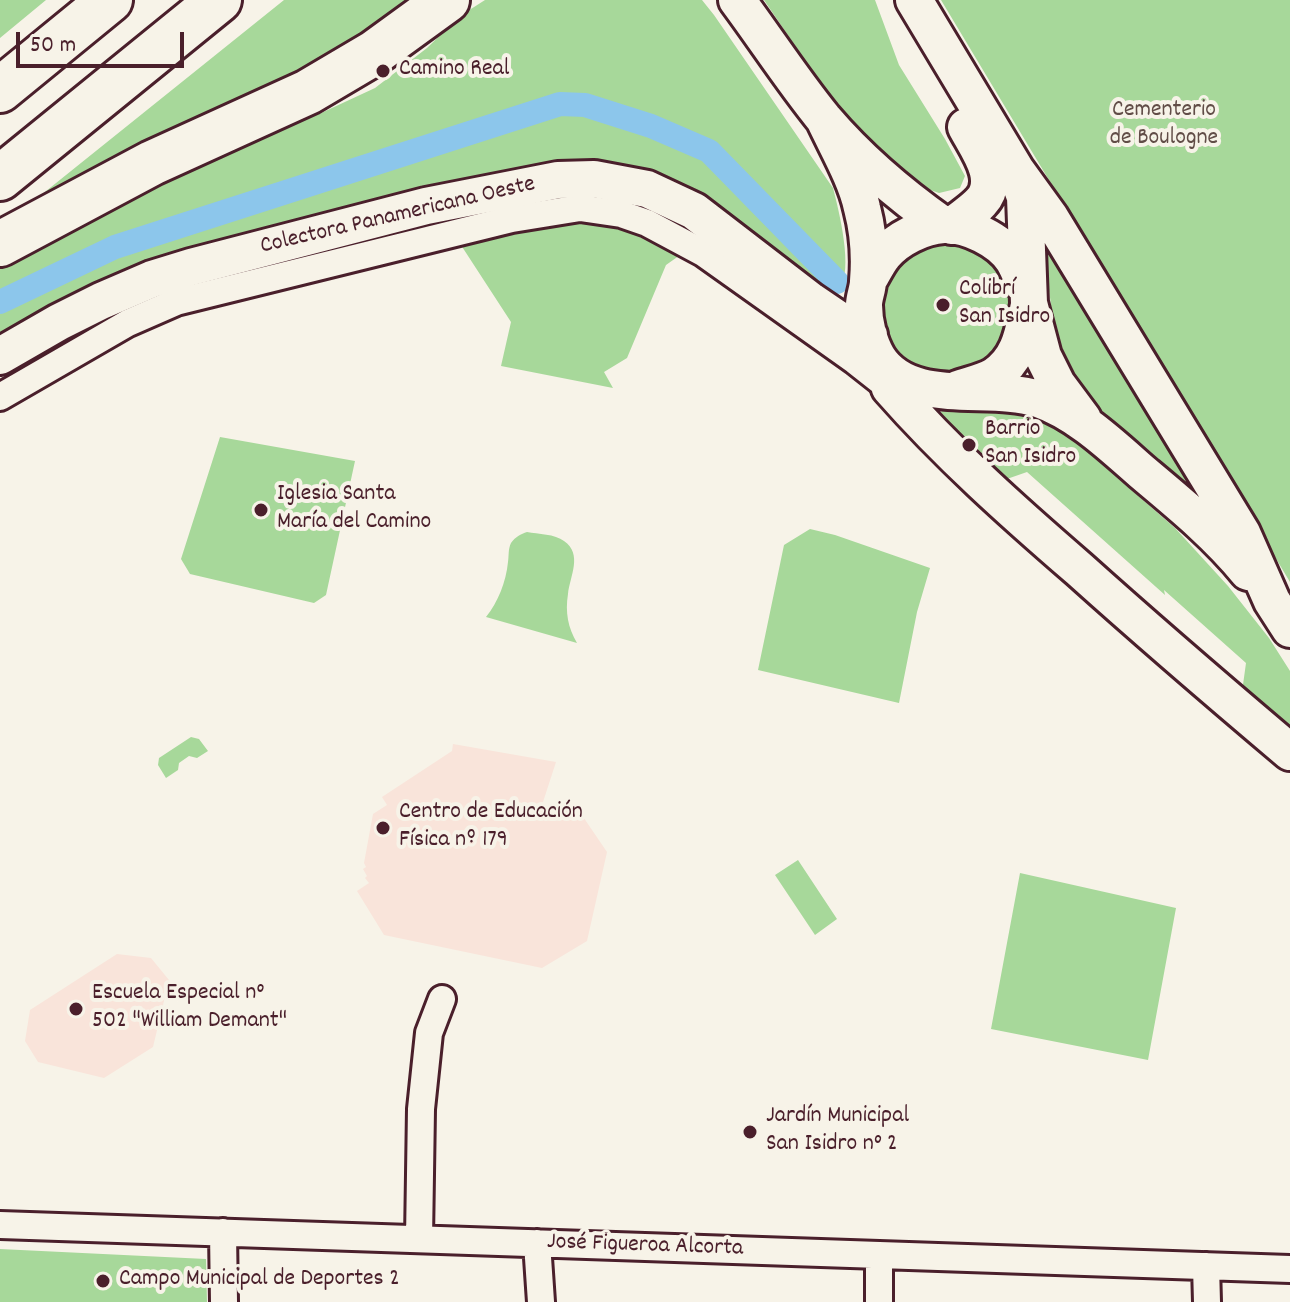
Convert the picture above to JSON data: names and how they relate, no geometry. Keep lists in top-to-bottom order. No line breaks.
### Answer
{"streets":{"street":["Colectora Panamericana Oeste","José Figueroa Alcorta"]},"parks":["Cementerio de Boulogne"],"places":["Camino Real","Colibrí San Isidro","Barrio San Isidro","Iglesia Santa María del Camino","Centro de Educación Física nº 179","Escuela Especial n° 502 \"William Demant\"","Jardín Municipal San Isidro n° 2","Campo Municipal de Deportes 2"],"scale_bar":"50 m"}
